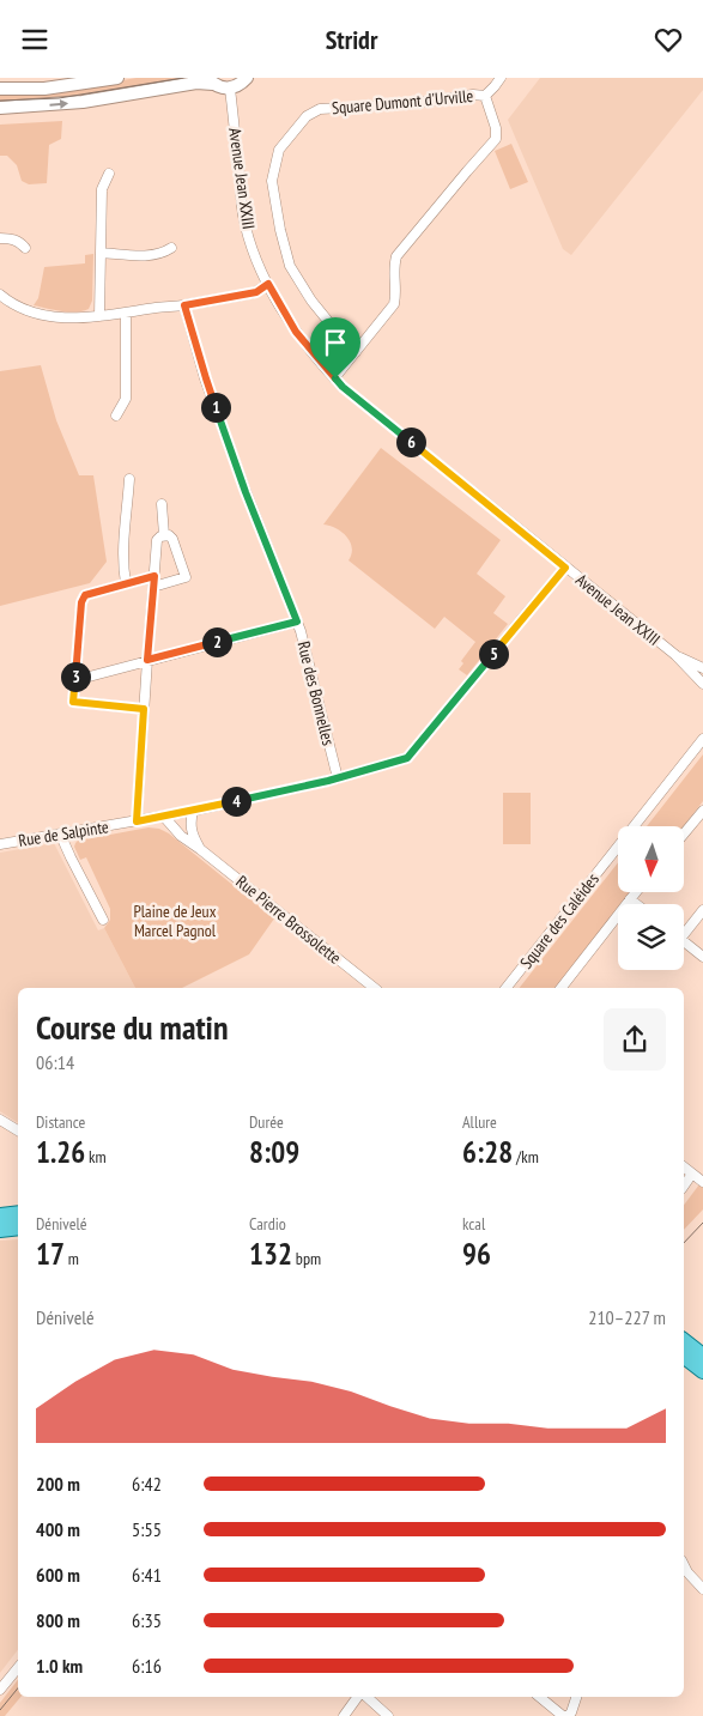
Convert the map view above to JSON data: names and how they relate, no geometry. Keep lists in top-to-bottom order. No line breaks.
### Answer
{"streets":{"street":["Square Dumont d'Urville","Avenue Jean XXIII","Rue des Bonnelles","Rue de Salpinte","Rue Pierre Brossolette","Square des Caléides"]},"crossings":[["Square Dumont d'Urville","Avenue Jean XXIII"],["Avenue Jean XXIII","Rue de Salpinte"],["Rue des Bonnelles","Rue de Salpinte"],["Rue de Salpinte","Rue Pierre Brossolette"]],"parks":["Plaine de Jeux Marcel Pagnol"],"north":"bottom","page":{"header":"Stridr","pins":["1","6","2","5","3","4"],"heading":["Course du matin","06:14"],"stats":[["Distance","1.26 km"],["Durée","8:09"],["Allure","6:28 /km"],["Dénivelé","17 m"],["Cardio","132 bpm"],["kcal","96"]],"chart":["Dénivelé","210–227 m"],"list":[{"name":"200 m","note":"6:42"},{"name":"400 m","note":"5:55"},{"name":"600 m","note":"6:41"},{"name":"800 m","note":"6:35"},{"name":"1.0 km","note":"6:16"}]}}
